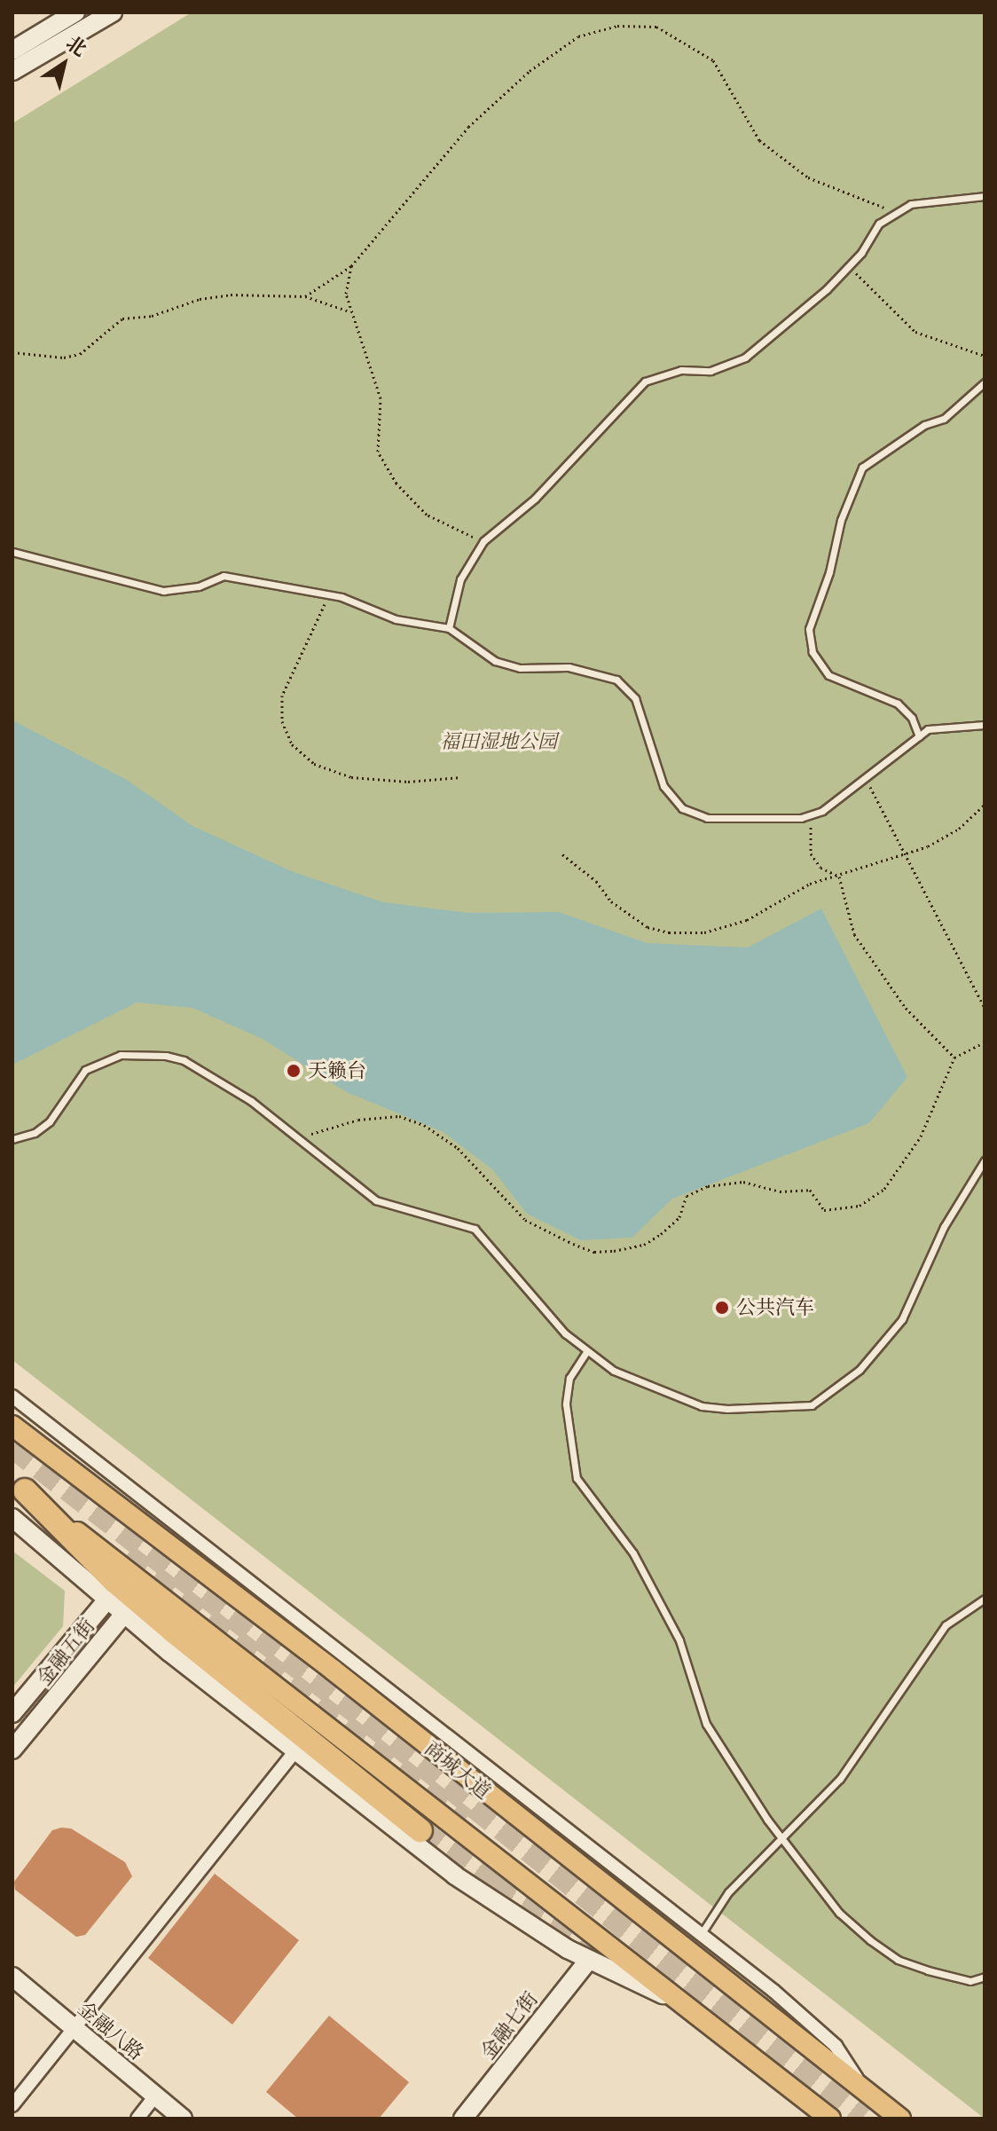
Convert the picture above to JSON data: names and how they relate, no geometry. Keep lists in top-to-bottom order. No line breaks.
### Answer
{"streets":{"main road":["商城大道"],"street":["金融五街","金融七街","金融八路"]},"parks":["福田湿地公园"],"places":["天籁台","公共汽车"],"north":"top right"}
